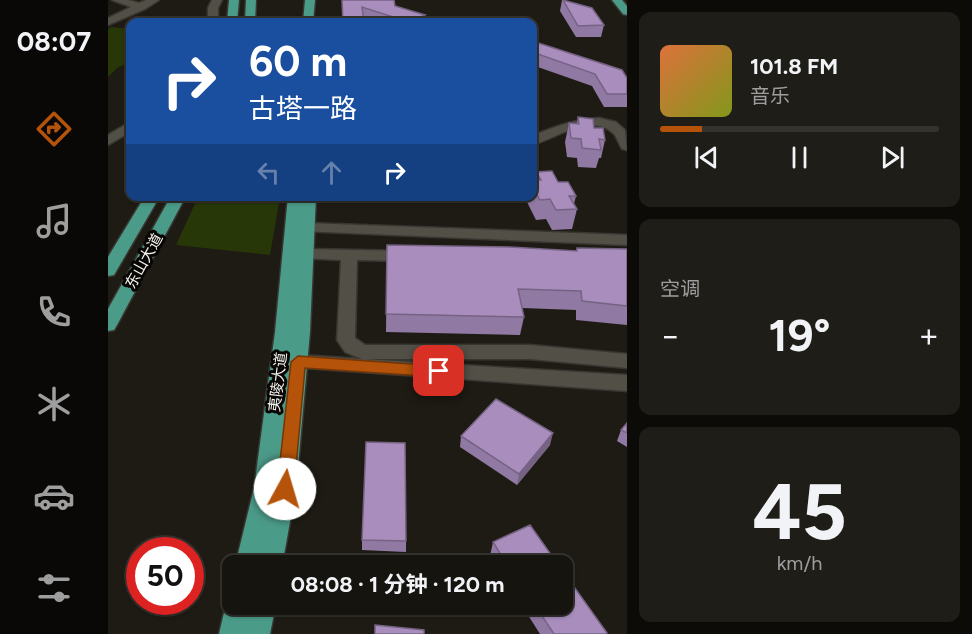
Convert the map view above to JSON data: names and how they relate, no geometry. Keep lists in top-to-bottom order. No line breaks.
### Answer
{"streets":{"main road":["东山大道","夷陵大道"]},"page":{"tabs":"08:07","turn":["60 m","古塔一路"],"song":["101.8 FM","音乐"],"tile":["空调",["45","km/h"]],"heat":["−","19°","+"],"limit":"50","trip":"08:08 · 1 分钟 · 120 m"}}
